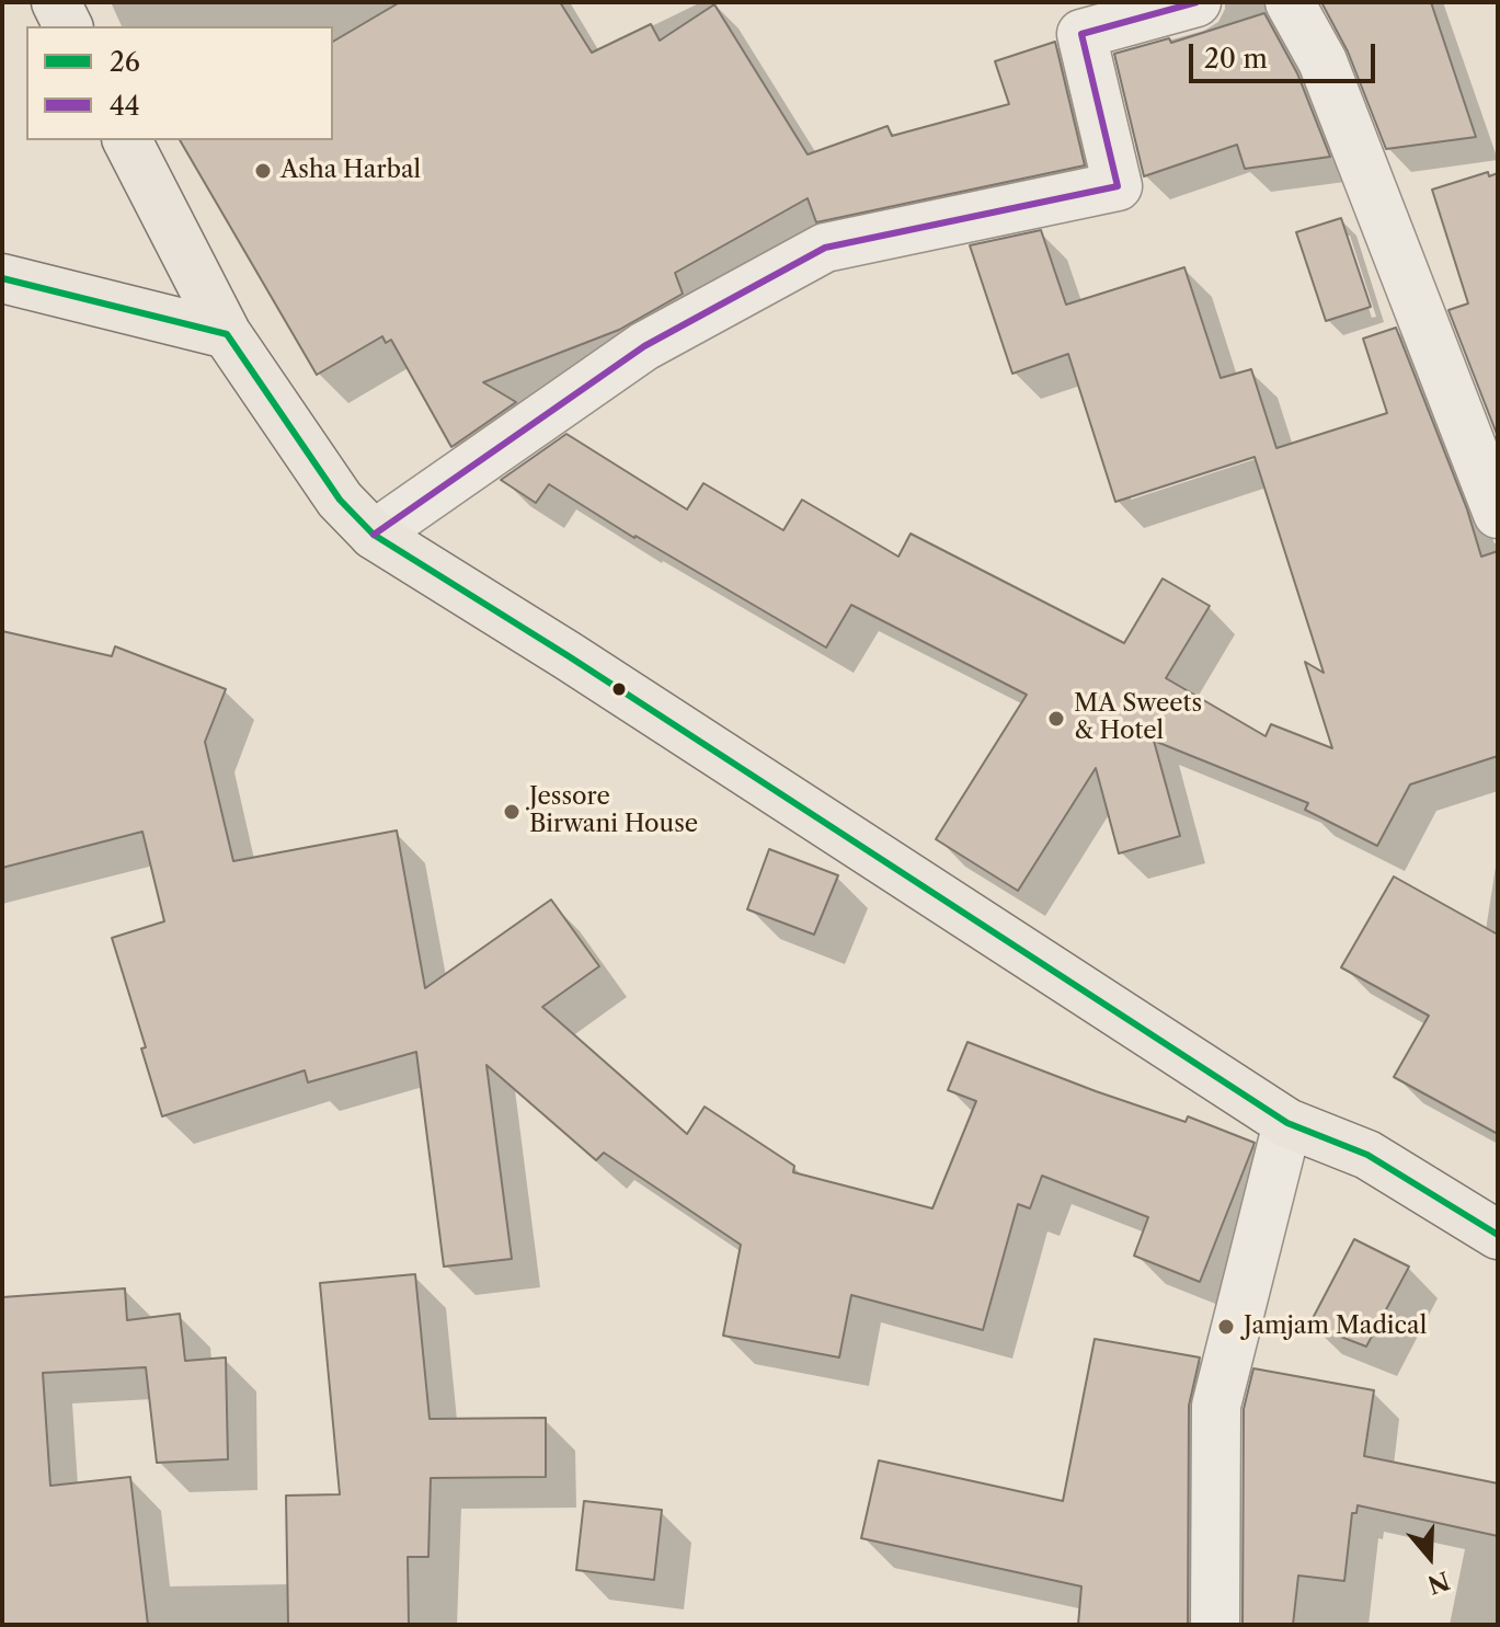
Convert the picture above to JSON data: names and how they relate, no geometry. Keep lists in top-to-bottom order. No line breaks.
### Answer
{"places":["Asha Harbal","MA Sweets & Hotel","Jessore Birwani House","Jamjam Madical"],"lines":["transit line 44","transit line 26"],"legend":["26","44"],"scale_bar":"20 m","north":"bottom"}
